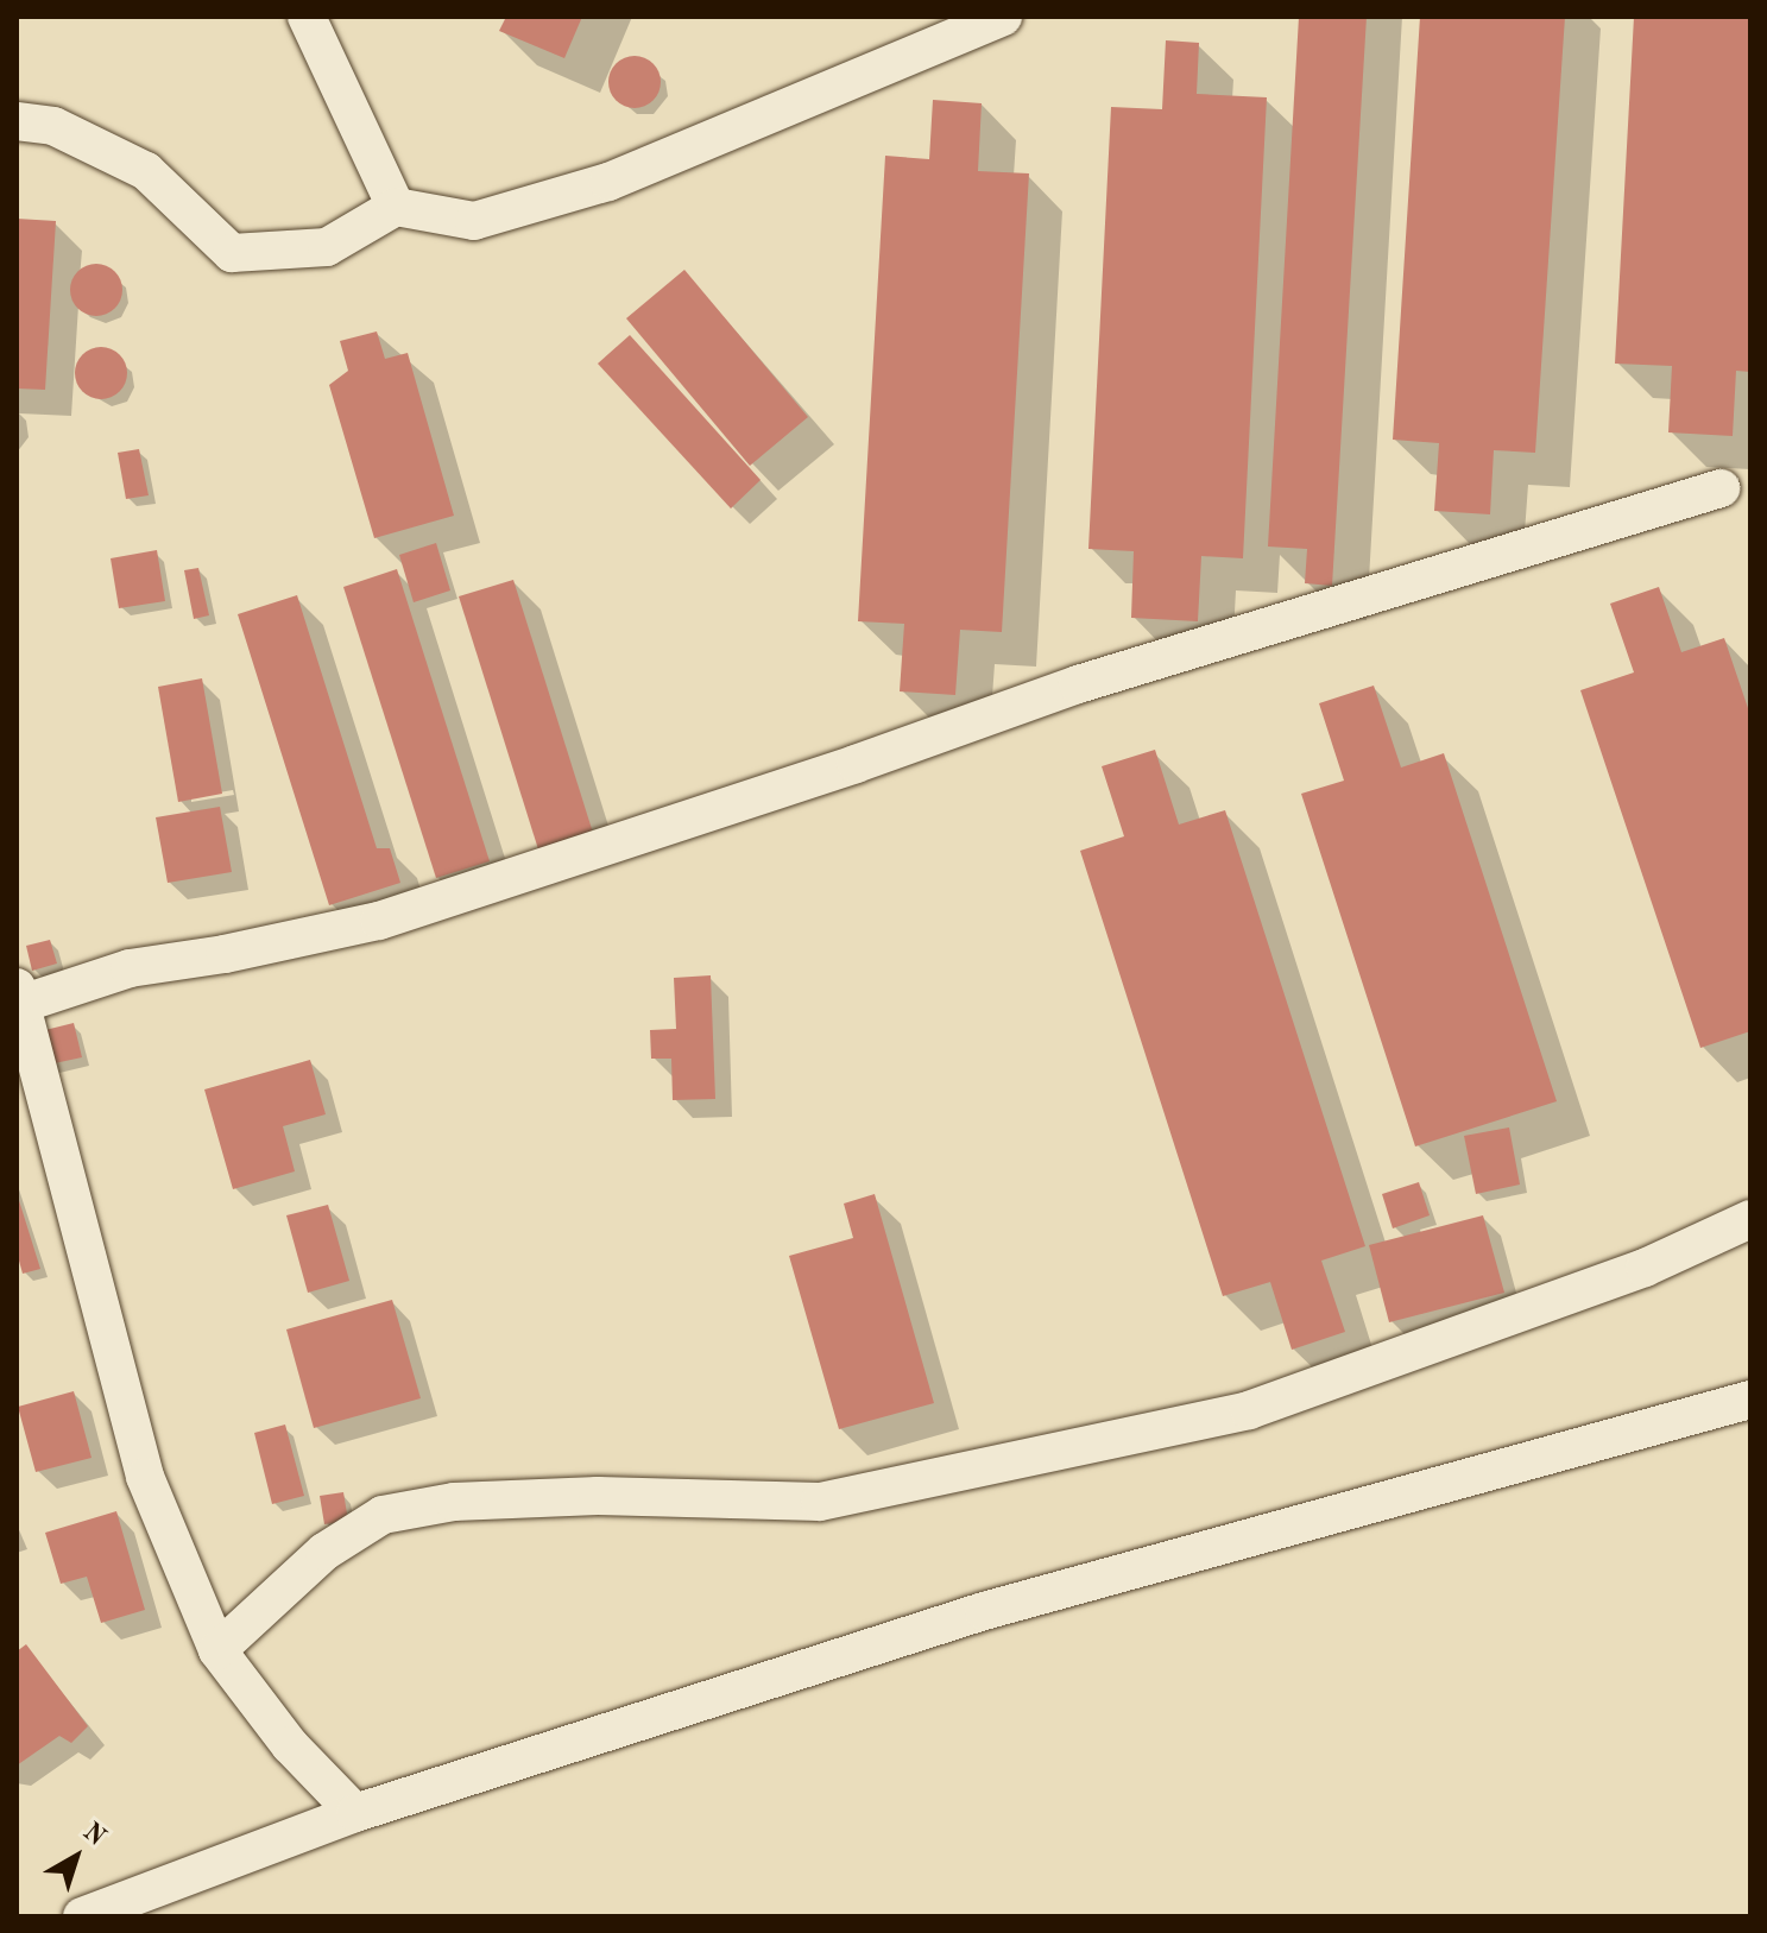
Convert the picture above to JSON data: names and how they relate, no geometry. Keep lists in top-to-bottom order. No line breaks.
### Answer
{"north":"top right"}
